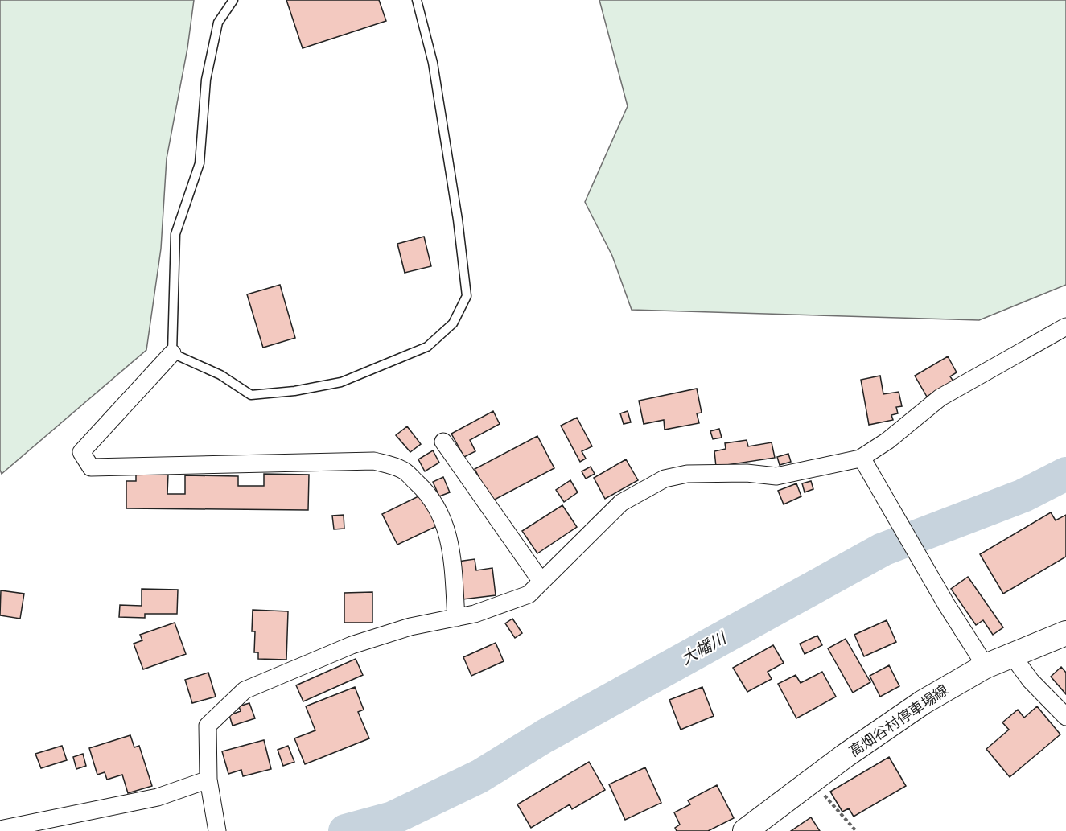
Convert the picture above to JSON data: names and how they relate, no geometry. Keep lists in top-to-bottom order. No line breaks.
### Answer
{"streets":{"main road":["高畑谷村停車場線"]},"water":["大幡川"]}
